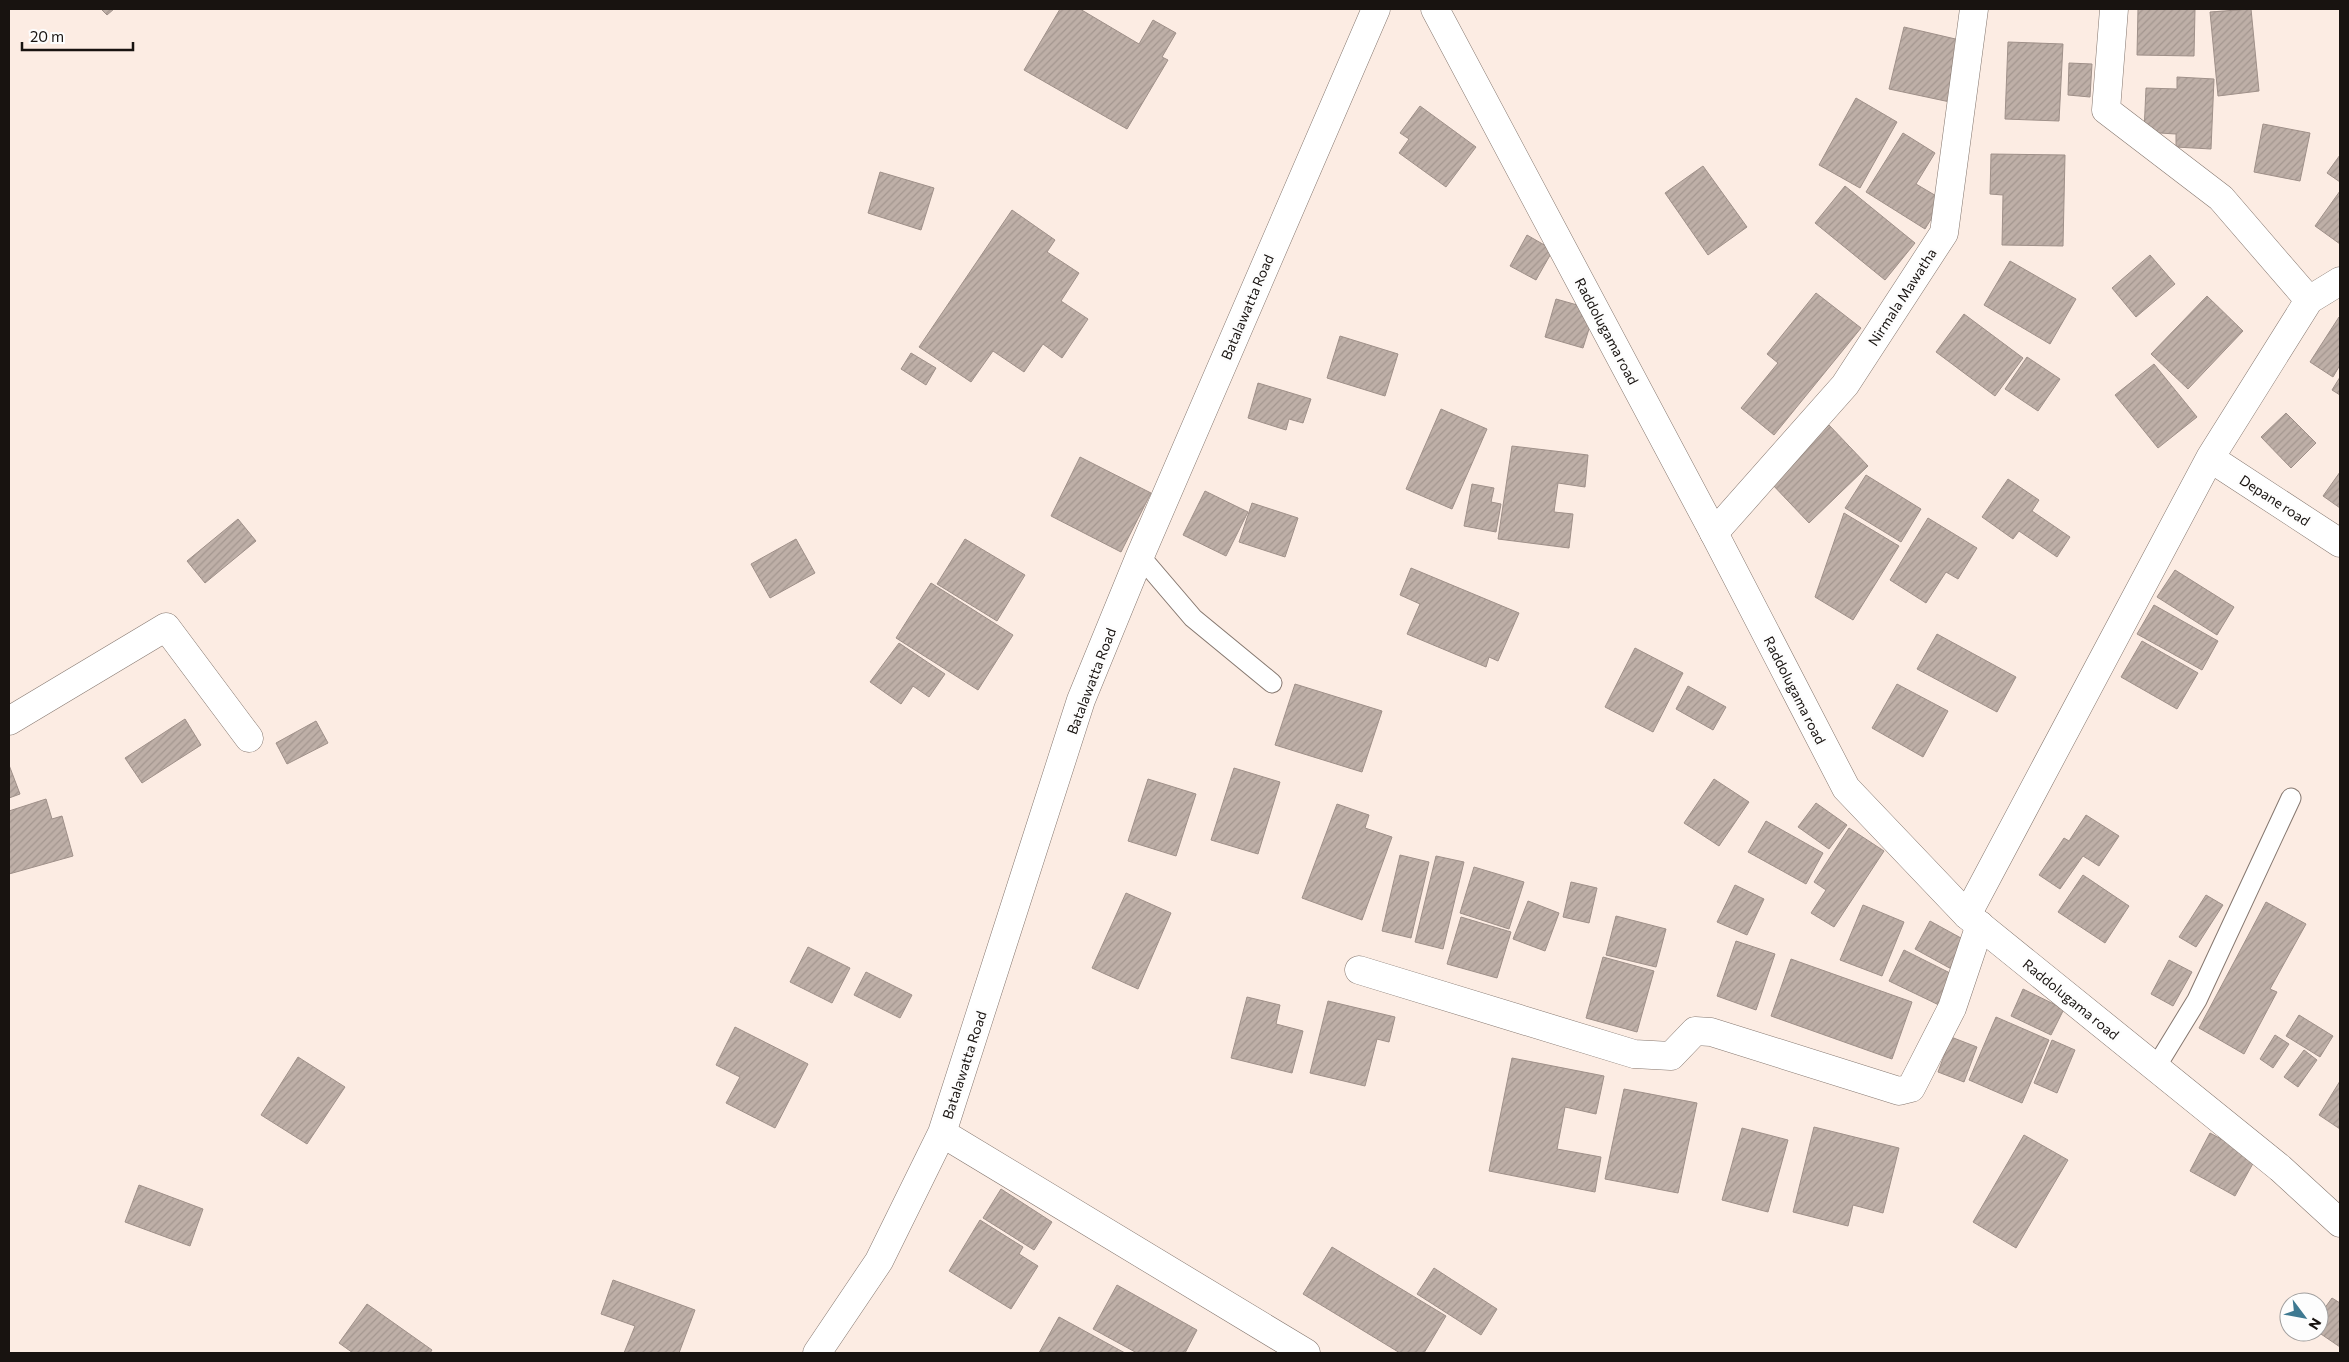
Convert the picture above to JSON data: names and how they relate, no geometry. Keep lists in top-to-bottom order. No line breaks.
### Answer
{"streets":{"street":["Nirmala Mawatha","Batalawatta Road","Raddolugama road","Depane road"]},"crossings":[["Nirmala Mawatha","Raddolugama road"]],"scale_bar":"20 m","north":"bottom right"}
